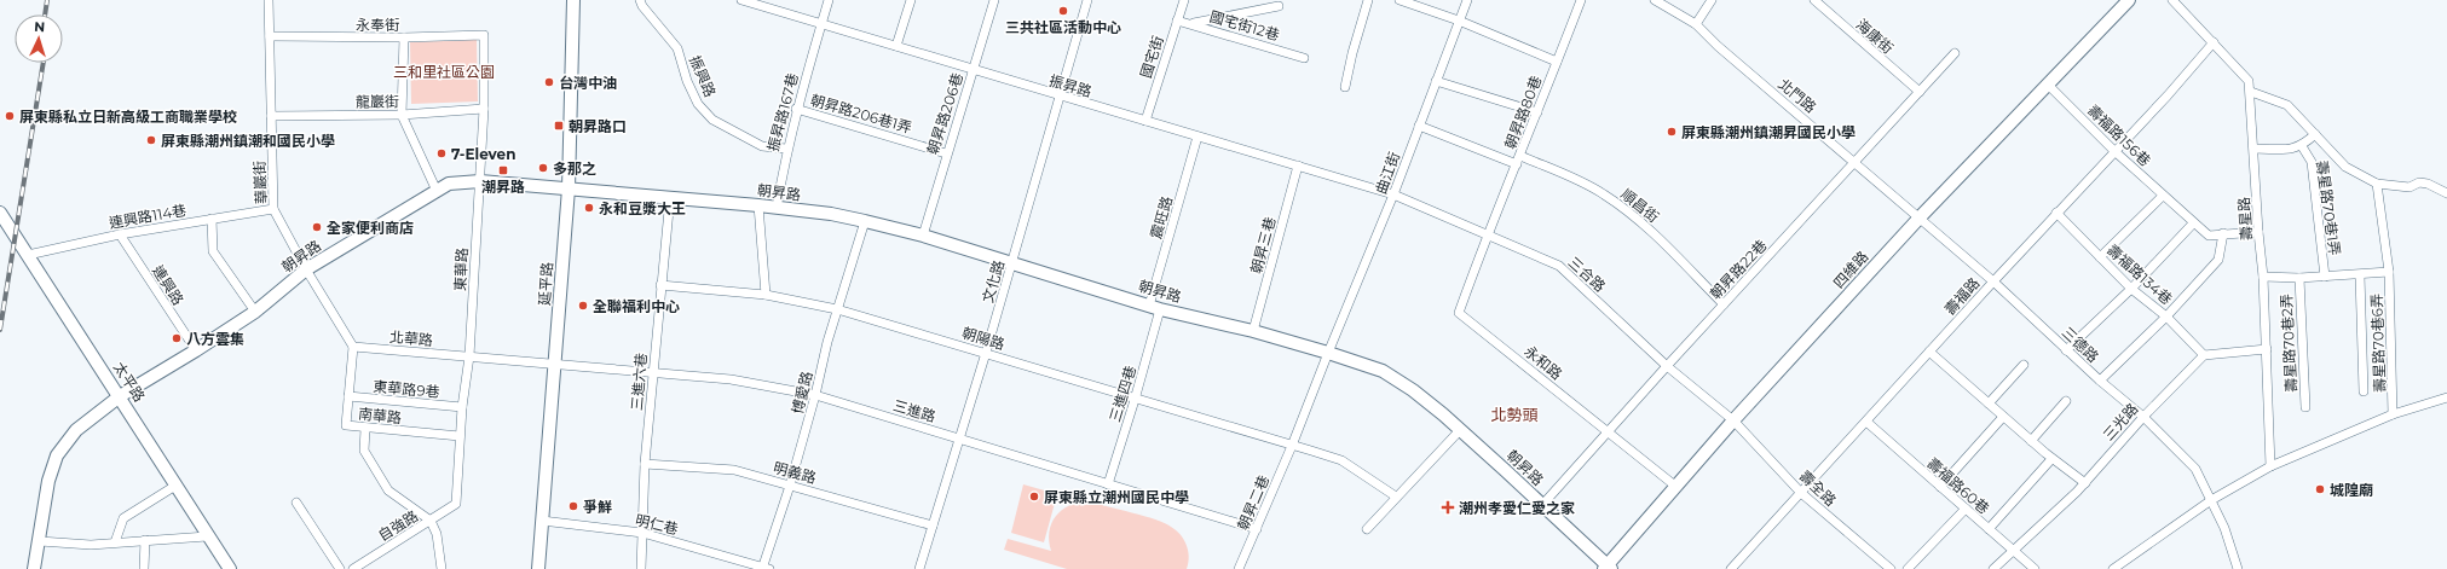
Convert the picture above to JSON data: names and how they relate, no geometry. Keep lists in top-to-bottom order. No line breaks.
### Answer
{"streets":{"main road":["朝昇路","四維路","延平路","太平路"],"street":["永奉街","國宅街12巷","海康街","國宅街","振興路","振昇路","北門路","龍巖街","振昇路167巷","朝昇路80巷","朝昇路206巷1弄","朝昇路206巷","壽福路156巷","曲江街","華巖街","順昌街","壽星路70巷1弄","連興路114巷","震旺路","壽星路","朝昇三巷","東華路","朝昇路22巷","三合路","壽福路134巷","文化路","連興路","壽福路","北華路","朝陽路","壽星路70巷2弄","壽星路70巷6弄","三德路","永和路","三進六巷","東華路9巷","博愛路","三進四巷","三進路","南華路","三光路","明義路","壽福路60巷","壽全路","朝昇二巷","明仁巷","自強路"]},"crossings":[["永奉街","華巖街"],["永奉街","東華路"],["國宅街12巷","國宅街"],["海康街","朝昇路22巷"],["國宅街","振昇路"],["振興路","振昇路167巷"],["振昇路","振昇路167巷"],["振昇路","朝昇路206巷"],["振昇路","曲江街"],["振昇路","震旺路"],["振昇路","朝昇三巷"],["振昇路","三合路"],["振昇路","文化路"],["北門路","朝昇路22巷"],["北門路","四維路"],["北門路","三德路"],["龍巖街","華巖街"],["龍巖街","東華路"],["振昇路167巷","朝昇路206巷1弄"],["振昇路167巷","朝昇路"],["朝昇路80巷","順昌街"],["朝昇路80巷","三合路"],["朝昇路80巷","永和路"],["朝昇路206巷1弄","朝昇路206巷"],["朝昇路206巷","朝昇路"],["壽福路156巷","壽星路"],["壽福路156巷","四維路"],["壽福路156巷","壽福路"],["曲江街","朝昇路"],["曲江街","順昌街"],["曲江街","三合路"],["曲江街","朝昇二巷"],["華巖街","朝昇路"],["華巖街","連興路114巷"],["朝昇路","震旺路"],["朝昇路","朝昇三巷"],["朝昇路","東華路"],["朝昇路","朝昇路22巷"],["朝昇路","四維路"],["朝昇路","文化路"],["朝昇路","延平路"],["朝昇路","連興路"],["朝昇路","太平路"],["朝昇路","三進六巷"],["朝昇路","博愛路"],["朝昇路","三進四巷"],["朝昇路","朝昇二巷"],["順昌街","朝昇路22巷"],["壽星路70巷1弄","壽星路"],["連興路114巷","連興路"],["連興路114巷","太平路"],["震旺路","三進四巷"],["壽星路","壽福路"],["東華路","北華路"],["東華路","東華路9巷"],["東華路","南華路"],["東華路","自強路"],["朝昇路22巷","三合路"],["朝昇路22巷","永和路"],["四維路","三合路"],["四維路","三德路"],["四維路","永和路"],["四維路","壽全路"],["三合路","永和路"],["三合路","壽全路"],["壽福路134巷","壽福路"],["壽福路134巷","三光路"],["文化路","朝陽路"],["文化路","三進路"],["文化路","明義路"],["延平路","北華路"],["延平路","三進路"],["延平路","明仁巷"],["壽福路","三德路"],["壽福路","壽福路60巷"],["壽福路","壽全路"],["北華路","三進路"],["北華路","南華路"],["朝陽路","三進六巷"],["朝陽路","博愛路"],["朝陽路","三進四巷"],["朝陽路","朝昇二巷"],["三德路","三光路"],["三進六巷","三進路"],["三進六巷","明義路"],["三進六巷","明仁巷"],["東華路9巷","南華路"],["博愛路","三進路"],["博愛路","明義路"],["博愛路","明仁巷"],["三進四巷","三進路"],["三進路","朝昇二巷"],["三光路","壽福路60巷"]],"districts":["北勢頭"],"parks":["三和里社區公園"],"places":{"other":["三共社區活動中心","台灣中油","屏東縣私立日新高級工商職業學校","屏東縣潮州鎮潮昇國民小學","屏東縣潮州鎮潮和國民小學","7-Eleven","多那之","永和豆漿大王","全家便利商店","全聯福利中心","八方雲集","城隍廟","屏東縣立潮州國民中學","爭鮮"],"transit":["朝昇路口","潮昇路"],"health":["潮州孝愛仁愛之家"]},"north":"top"}
